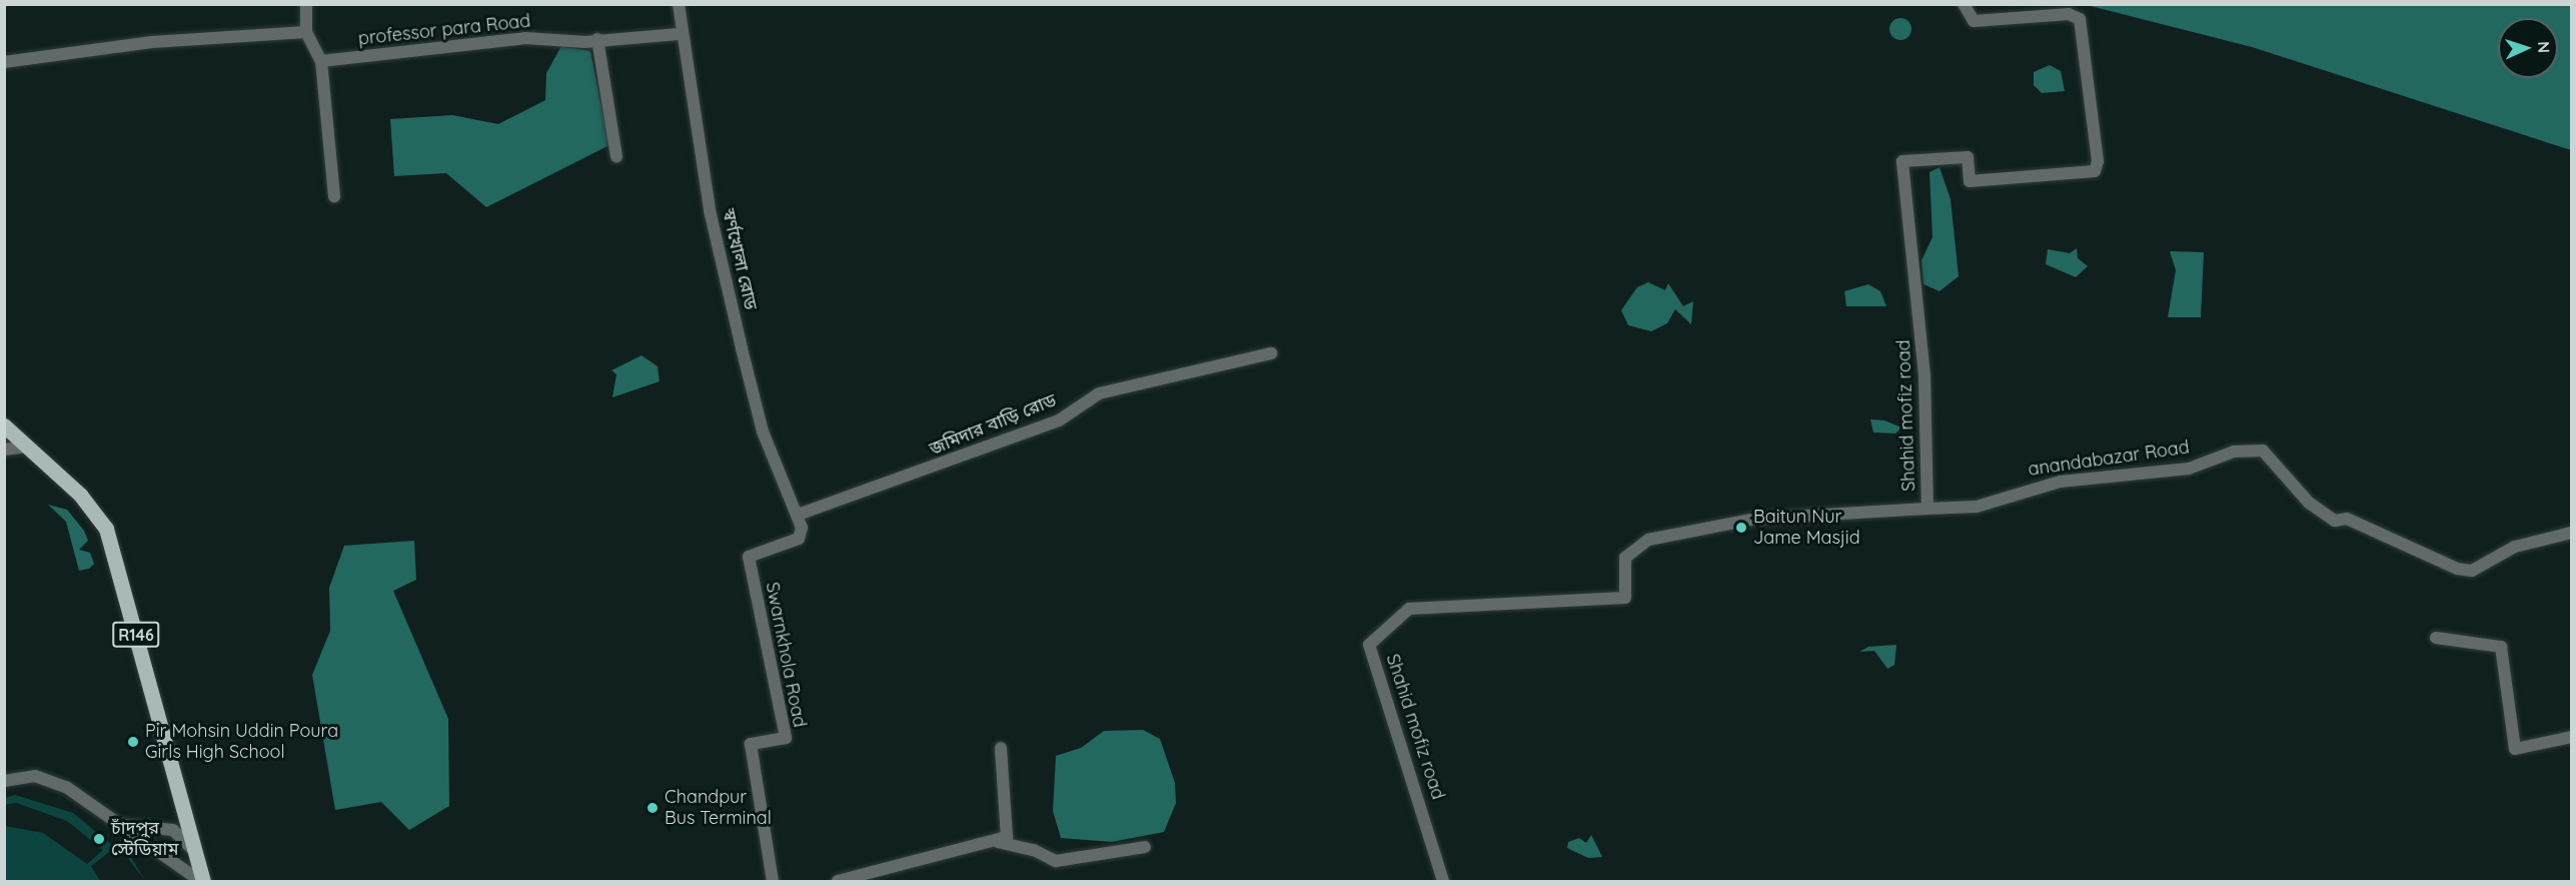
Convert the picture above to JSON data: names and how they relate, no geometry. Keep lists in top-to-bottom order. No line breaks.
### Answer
{"streets":{"main road":["R146"],"street":["professor para Road","স্বর্ণখোলা রোড","Shahid mofiz road","জমিদার বাড়ি রোড","anandabazar Road","Swarnkhola Road"]},"crossings":[["professor para Road","স্বর্ণখোলা রোড"],["স্বর্ণখোলা রোড","জমিদার বাড়ি রোড"],["স্বর্ণখোলা রোড","Swarnkhola Road"],["Shahid mofiz road","anandabazar Road"],["জমিদার বাড়ি রোড","Swarnkhola Road"]],"places":["Baitun Nur Jame Masjid","Pir Mohsin Uddin Poura Girls High School","Chandpur Bus Terminal","চাঁদপুর স্টেডিয়াম"],"north":"right"}
